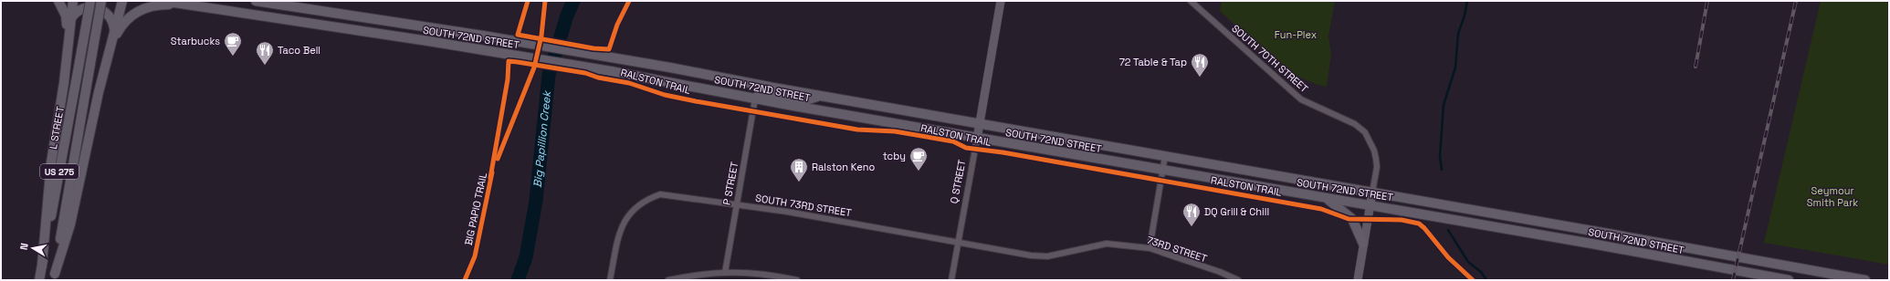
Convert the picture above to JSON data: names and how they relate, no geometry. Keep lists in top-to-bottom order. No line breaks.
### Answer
{"streets":{"main road":["SOUTH 72ND STREET","L STREET","US 275","Q STREET"],"street":["SOUTH 70TH STREET","P STREET","SOUTH 73RD STREET","73RD STREET"],"cycle path":["RALSTON TRAIL","BIG PAPIO TRAIL"]},"crossings":[["SOUTH 72ND STREET","SOUTH 70TH STREET"],["SOUTH 72ND STREET","Q STREET"],["SOUTH 72ND STREET","P STREET"],["Q STREET","SOUTH 73RD STREET"],["Q STREET","73RD STREET"],["P STREET","SOUTH 73RD STREET"],["SOUTH 73RD STREET","73RD STREET"]],"water":["Big Papillion Creek"],"parks":["Fun-Plex","Seymour Smith Park"],"places":{"cafe":["Starbucks","tcby"],"restaurant":["Taco Bell","72 Table & Tap","DQ Grill & Chill"],"building":["Ralston Keno"]},"north":"left"}
